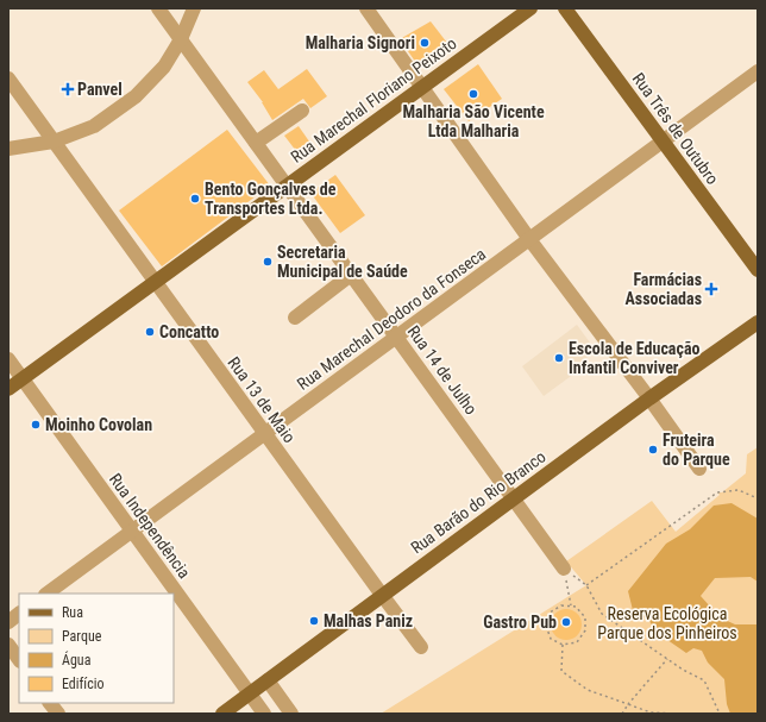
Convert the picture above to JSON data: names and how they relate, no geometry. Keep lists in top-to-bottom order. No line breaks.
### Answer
{"streets":{"main road":["Rua Marechal Floriano Peixoto","Rua Três de Outubro","Rua Barão do Rio Branco"],"street":["Rua Marechal Deodoro da Fonseca","Rua 14 de Julho","Rua 13 de Maio","Rua Independência"]},"crossings":[["Rua Marechal Floriano Peixoto","Rua 14 de Julho"],["Rua Marechal Floriano Peixoto","Rua 13 de Maio"],["Rua Marechal Floriano Peixoto","Rua Independência"],["Rua Três de Outubro","Rua Marechal Deodoro da Fonseca"],["Rua Marechal Deodoro da Fonseca","Rua 14 de Julho"],["Rua Marechal Deodoro da Fonseca","Rua 13 de Maio"],["Rua Marechal Deodoro da Fonseca","Rua Independência"],["Rua 14 de Julho","Rua Barão do Rio Branco"],["Rua 13 de Maio","Rua Barão do Rio Branco"],["Rua Barão do Rio Branco","Rua Independência"]],"parks":["Reserva Ecológica Parque dos Pinheiros"],"places":{"other":["Malharia Signori","Malharia São Vicente Ltda Malharia","Bento Gonçalves de Transportes Ltda.","Secretaria Municipal de Saúde","Concatto","Escola de Educação Infantil Conviver","Moinho Covolan","Fruteira do Parque","Malhas Paniz","Gastro Pub"],"health":["Panvel","Farmácias Associadas"]},"legend":["Rua","Parque","Água","Edifício"]}
